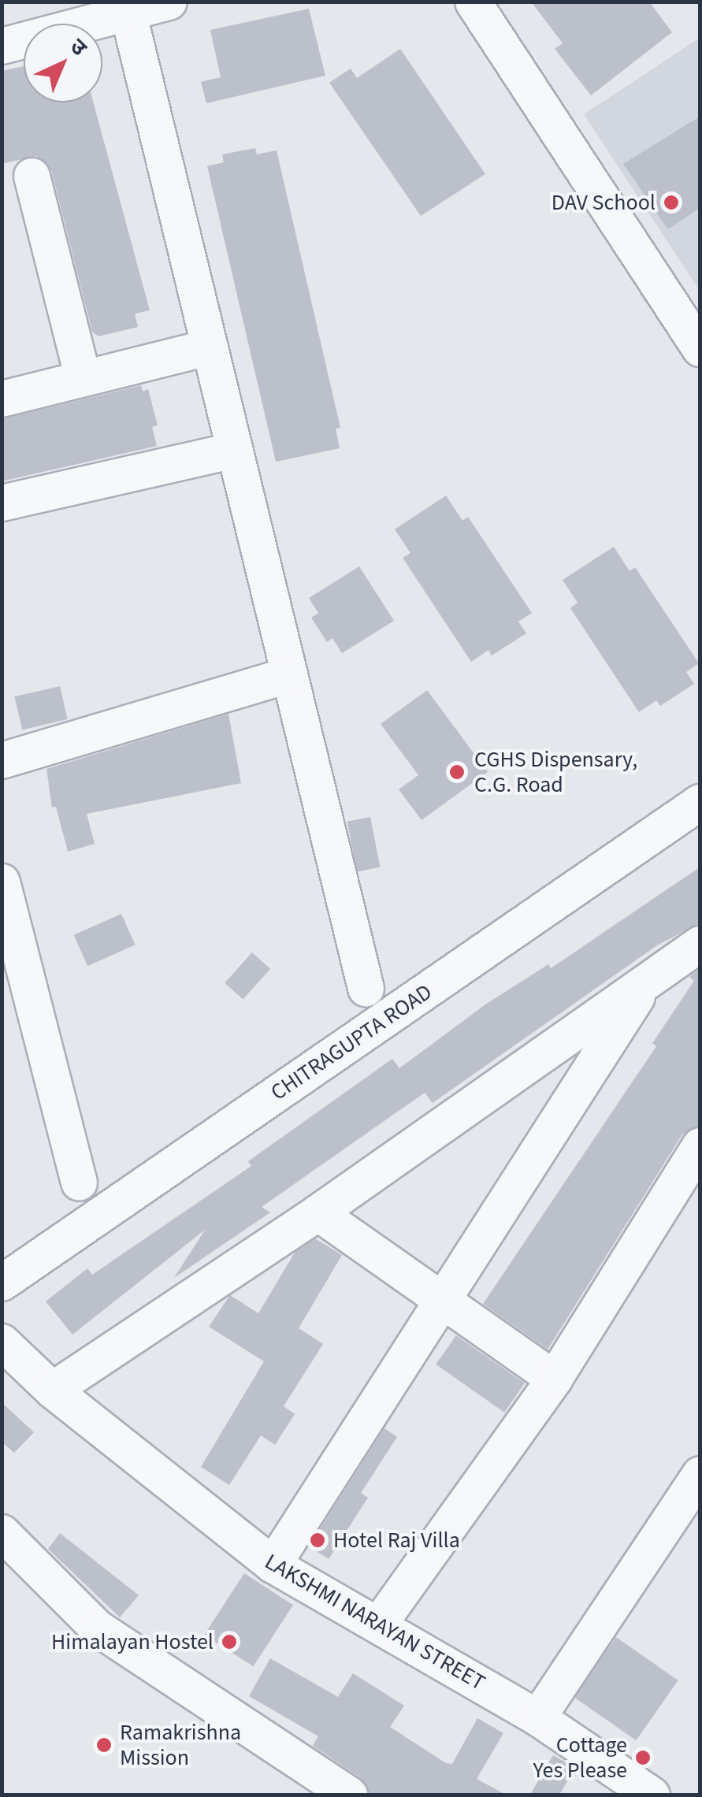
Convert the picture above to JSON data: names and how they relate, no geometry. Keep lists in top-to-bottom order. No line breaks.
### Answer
{"streets":{"street":["CHITRAGUPTA ROAD","LAKSHMI NARAYAN STREET"]},"places":["DAV School","CGHS Dispensary, C.G. Road","Hotel Raj Villa","Himalayan Hostel","Ramakrishna Mission","Cottage Yes Please"],"north":"top right"}
